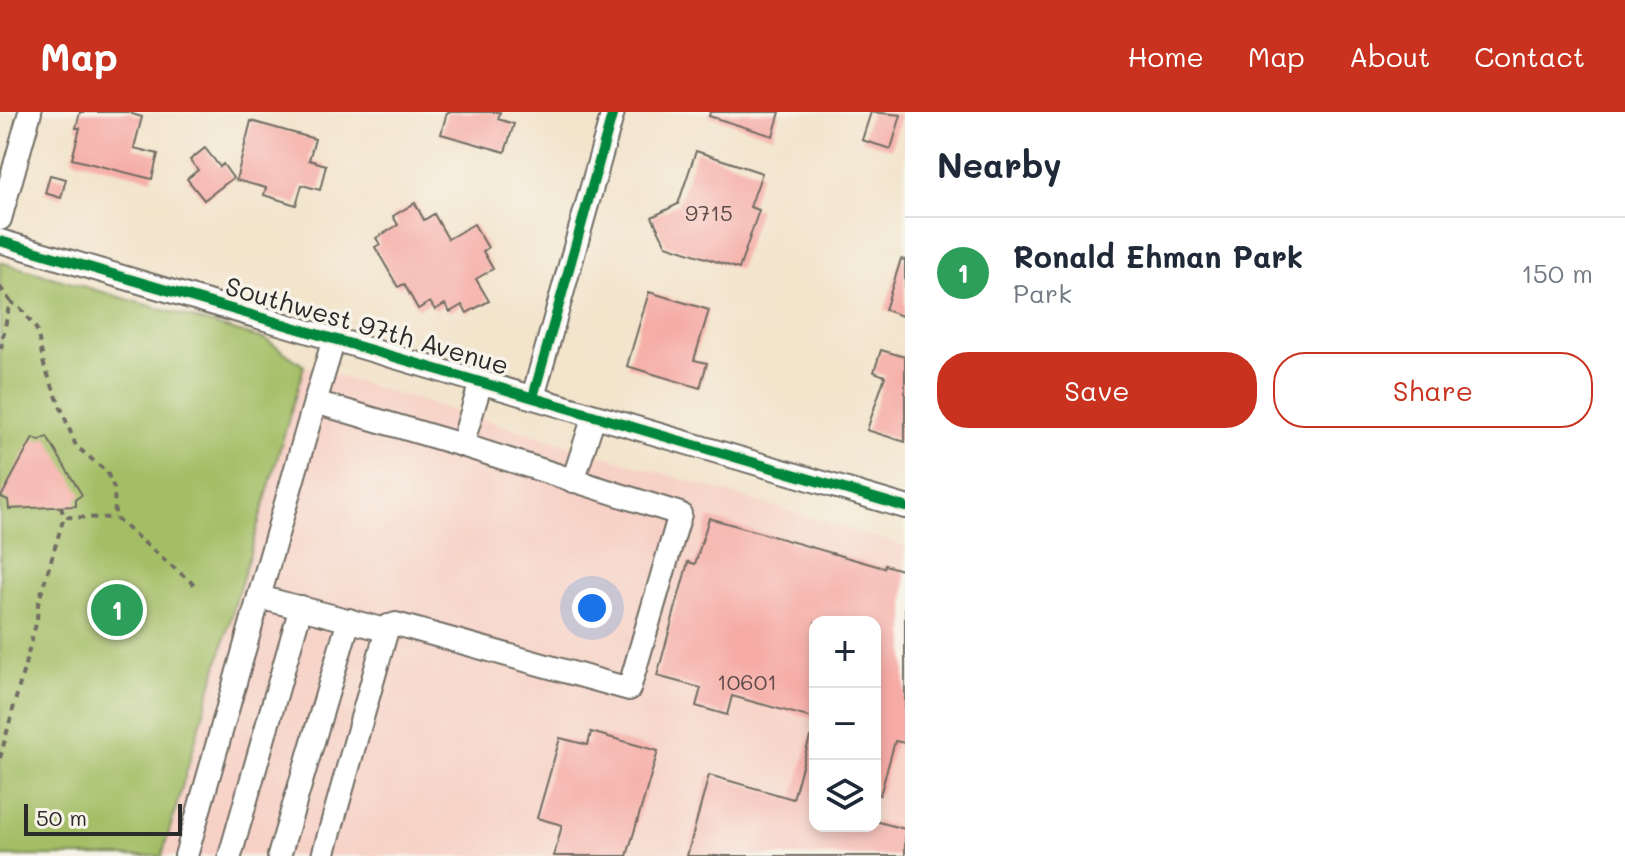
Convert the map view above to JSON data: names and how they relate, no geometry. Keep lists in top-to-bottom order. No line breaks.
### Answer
{"streets":{"street":["Southwest 97th Avenue"]},"house_numbers":["9715","10601"],"scale_bar":"50 m","page":{"header":"Map","nav":["Home","Map","About","Contact"],"heading":"Nearby","list":[{"mark":"1","name":"Ronald Ehman Park","note":"Park","value":"150 m"}],"buttons":["Save","Share"],"pins":"1","map_buttons":["+","−"],"scale":"50 m"}}
